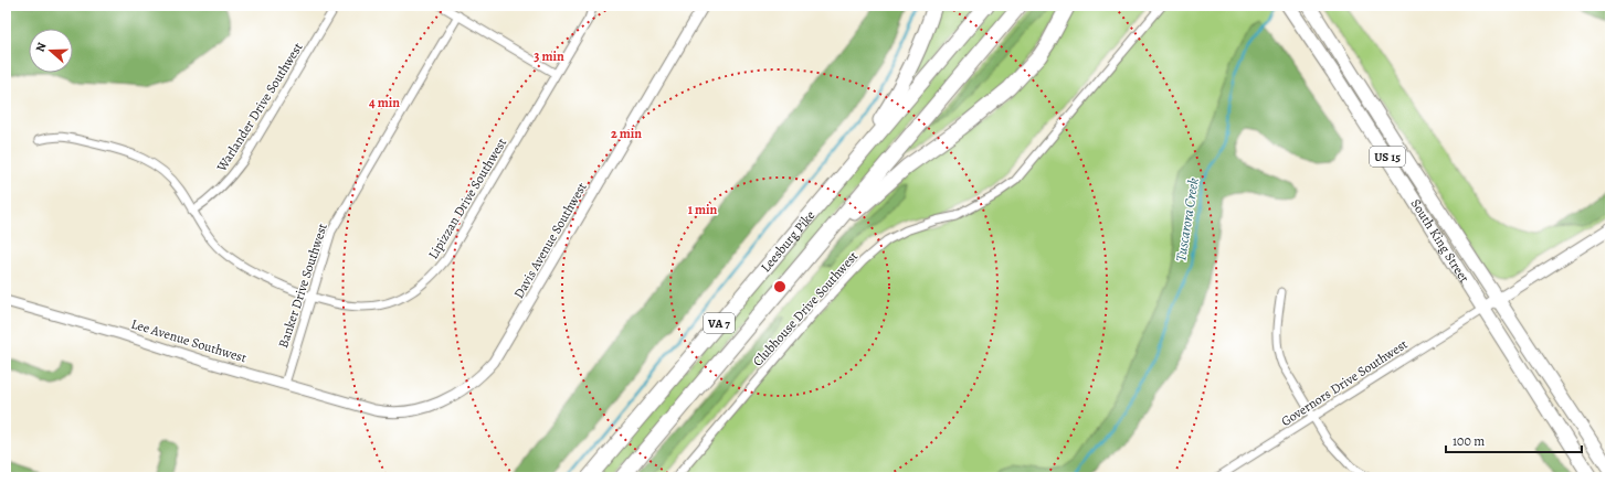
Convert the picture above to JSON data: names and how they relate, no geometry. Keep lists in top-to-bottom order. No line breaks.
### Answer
{"streets":{"highway":["US 15","South King Street","Leesburg Pike","VA 7"],"street":["Warlander Drive Southwest","Lipizzan Drive Southwest","Davis Avenue Southwest","Banker Drive Southwest","Clubhouse Drive Southwest","Lee Avenue Southwest","Governors Drive Southwest"]},"crossings":[["Warlander Drive Southwest","Lipizzan Drive Southwest"],["Lipizzan Drive Southwest","Banker Drive Southwest"],["Davis Avenue Southwest","Lee Avenue Southwest"],["South King Street","Governors Drive Southwest"],["Banker Drive Southwest","Lee Avenue Southwest"]],"water":["Tuscarora Creek"],"scale_bar":"100 m","north":"left","rings":["3 min","4 min","2 min","1 min"]}
